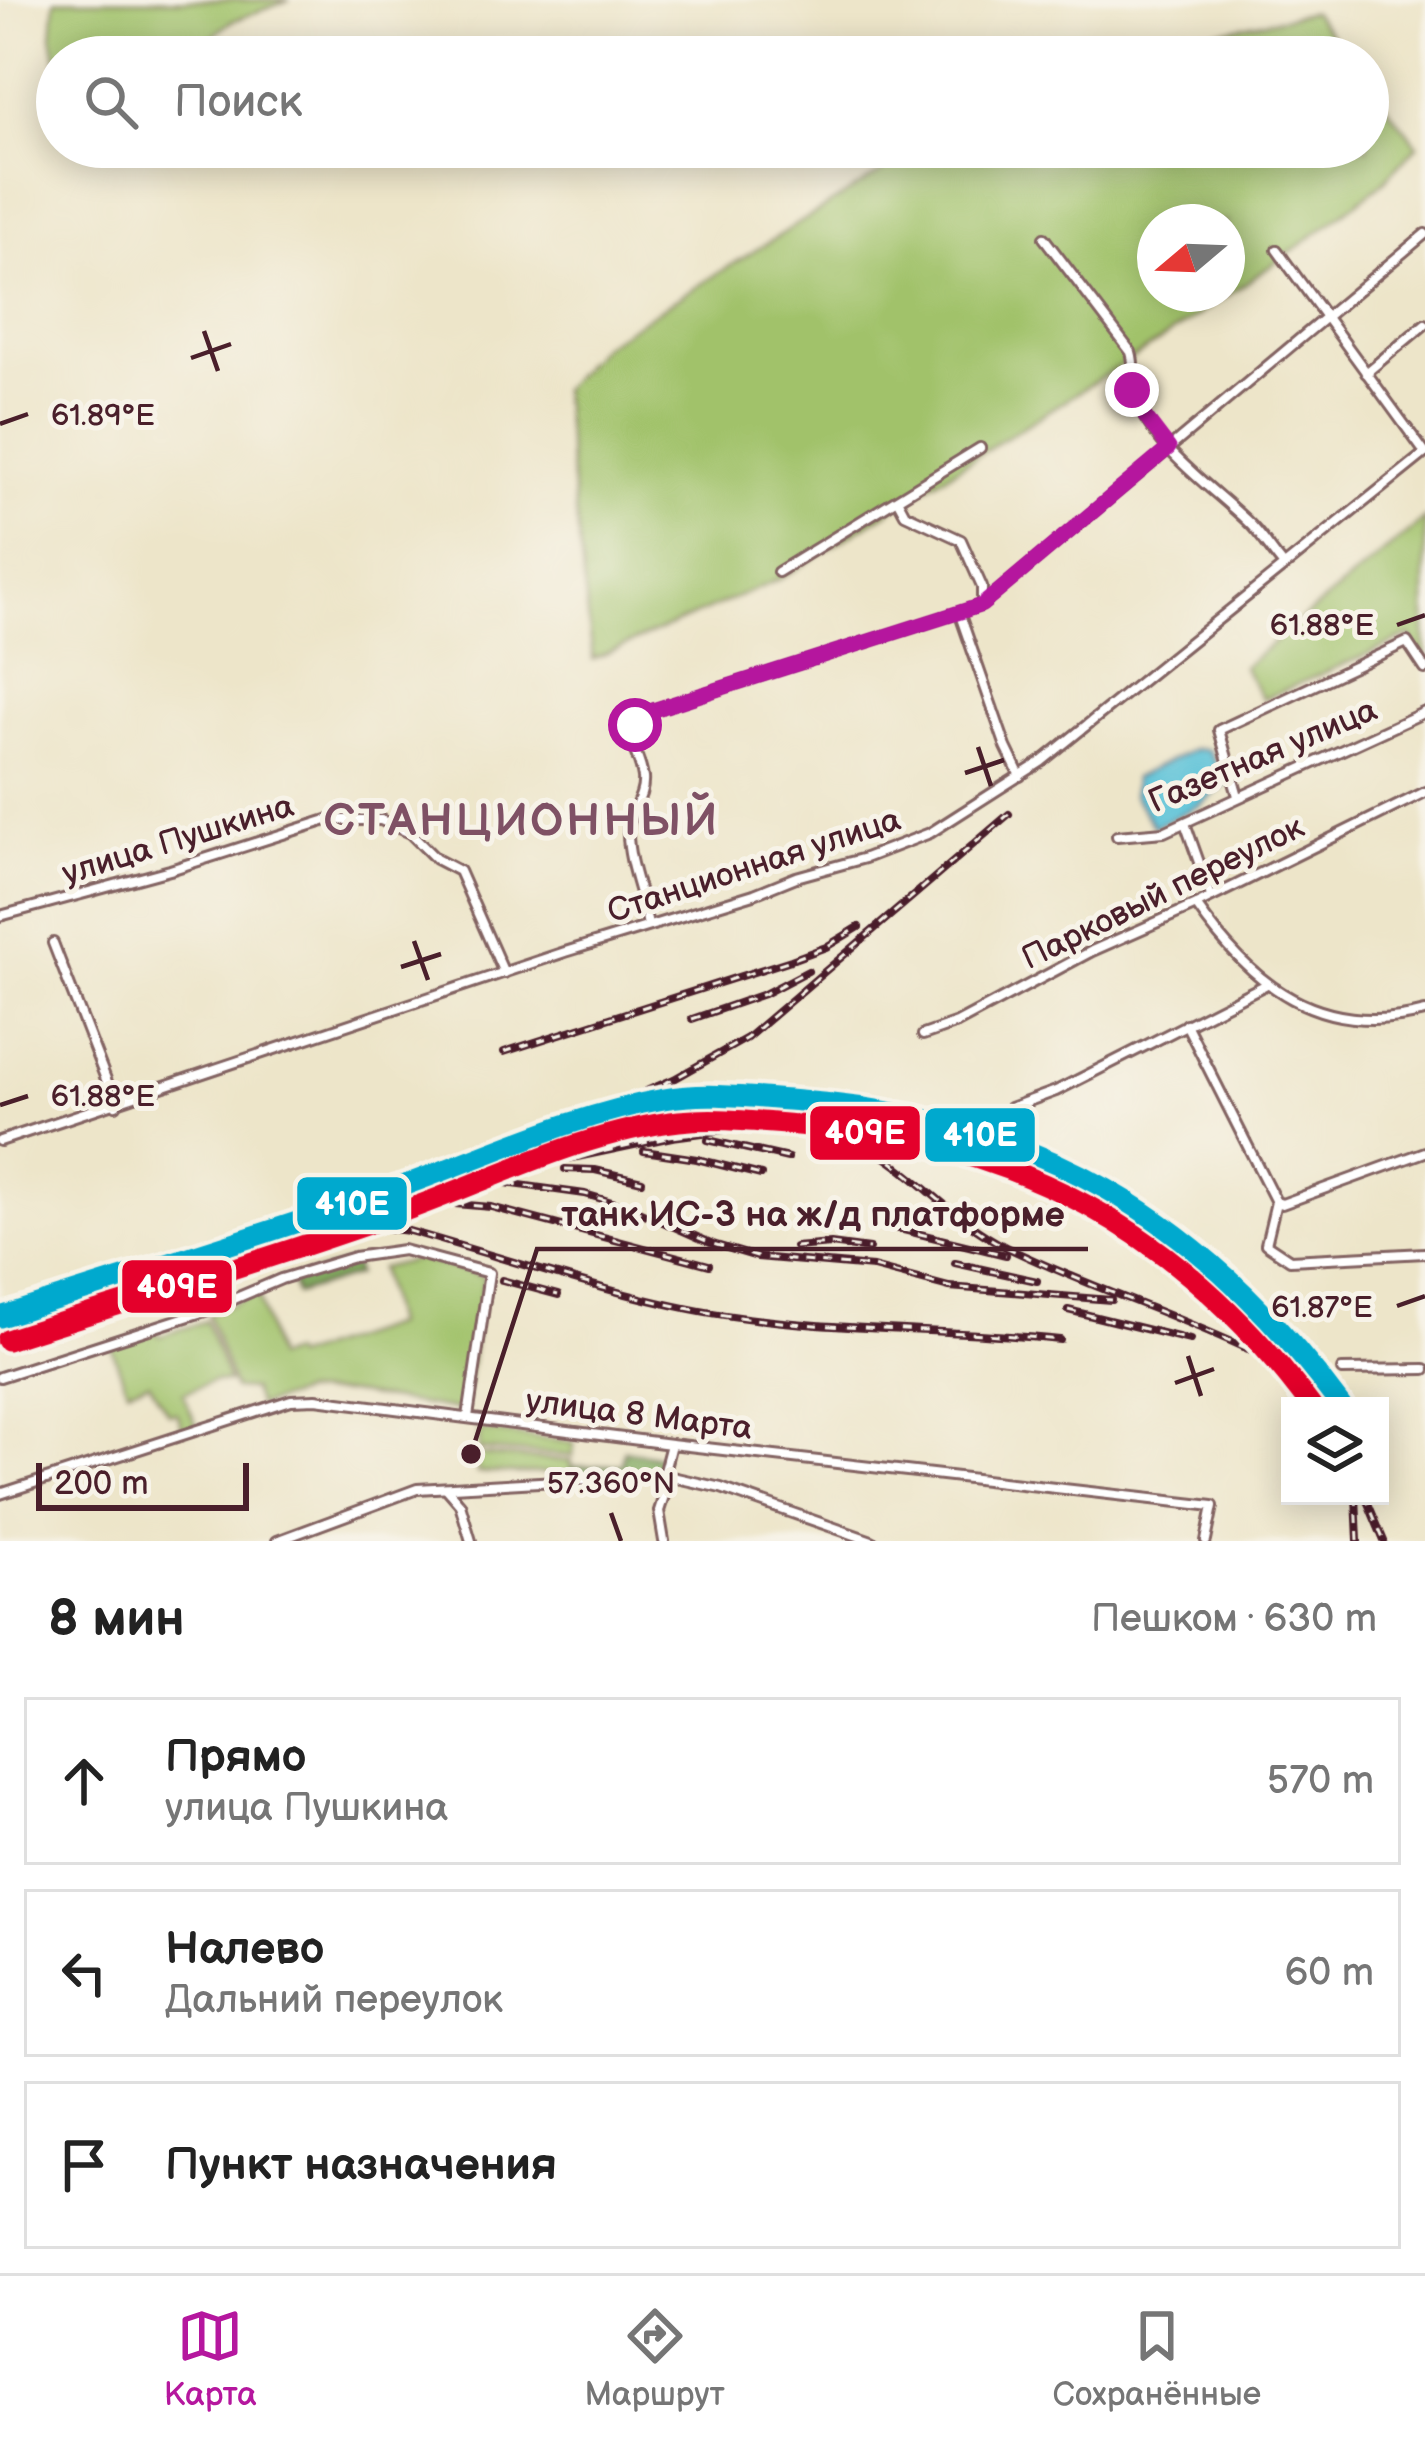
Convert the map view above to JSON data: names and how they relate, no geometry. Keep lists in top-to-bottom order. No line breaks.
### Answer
{"streets":{"street":["Газетная улица","улица Пушкина","Станционная улица","Парковый переулок","улица 8 Марта"]},"crossings":[["улица Пушкина","Станционная улица"]],"districts":["СТАНЦИОННЫЙ"],"places":["танк ИС-3 на ж/д платформе"],"lines":["transit line 410E","transit line 409E"],"scale_bar":"200 m","north":"left","page":{"search":"Поиск","scale":"200 m","heading":["8 мин","Пешком · 630 m"],"list":[["Прямо","улица Пушкина","570 m"],["Налево","Дальний переулок","60 m"],"Пункт назначения"],"nav":["Карта","Маршрут","Сохранённые"]},"coordinates":["61.89°E","61.88°E","61.87°E","57.360°N"]}
